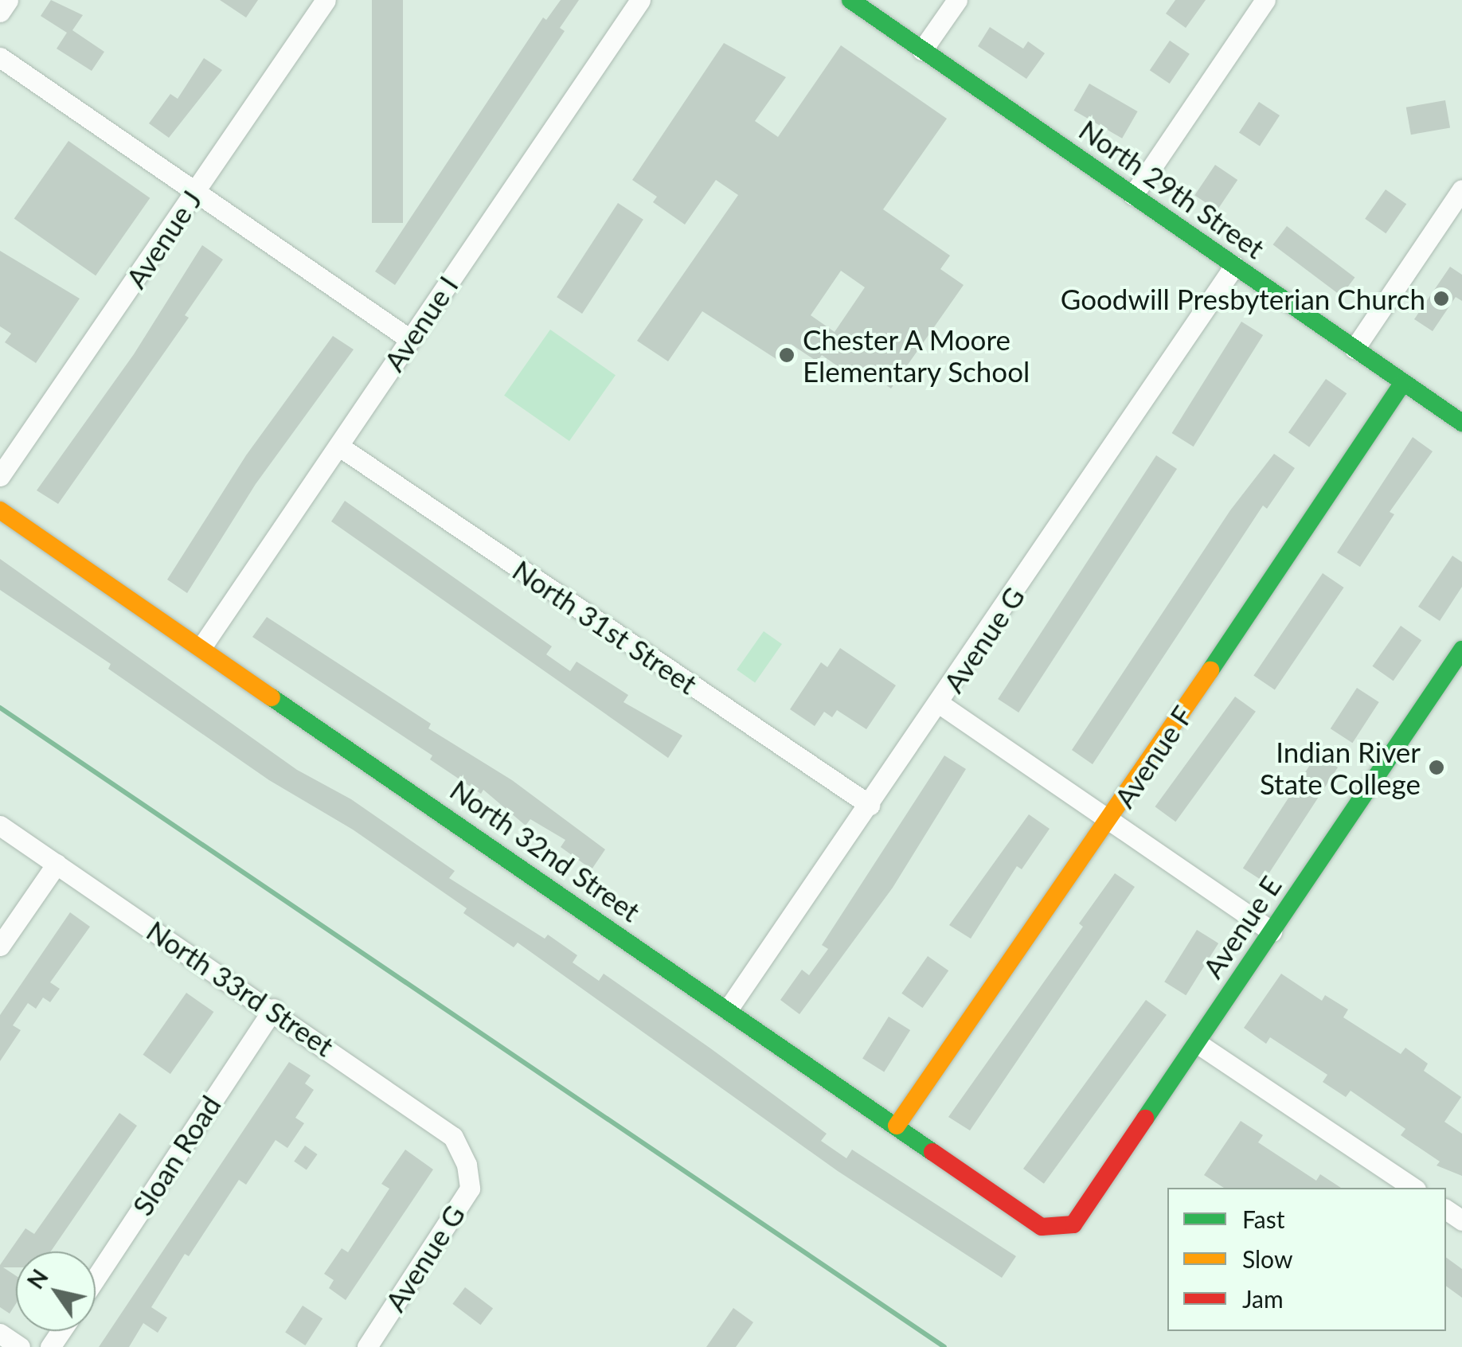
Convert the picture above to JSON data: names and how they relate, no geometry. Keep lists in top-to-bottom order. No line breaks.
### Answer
{"streets":{"street":["North 29th Street","Avenue J","Avenue I","North 31st Street","Avenue G","Avenue F","North 32nd Street","Avenue E","North 33rd Street","Sloan Road"]},"crossings":[["North 29th Street","Avenue G"],["North 29th Street","Avenue F"],["Avenue I","North 31st Street"],["Avenue I","North 32nd Street"],["North 31st Street","Avenue G"],["Avenue G","North 32nd Street"],["Avenue G","North 33rd Street"],["Avenue F","North 32nd Street"],["North 32nd Street","Avenue E"],["North 33rd Street","Sloan Road"]],"places":["Goodwill Presbyterian Church","Chester A Moore Elementary School","Indian River State College"],"legend":["Fast","Slow","Jam"],"north":"top left"}
